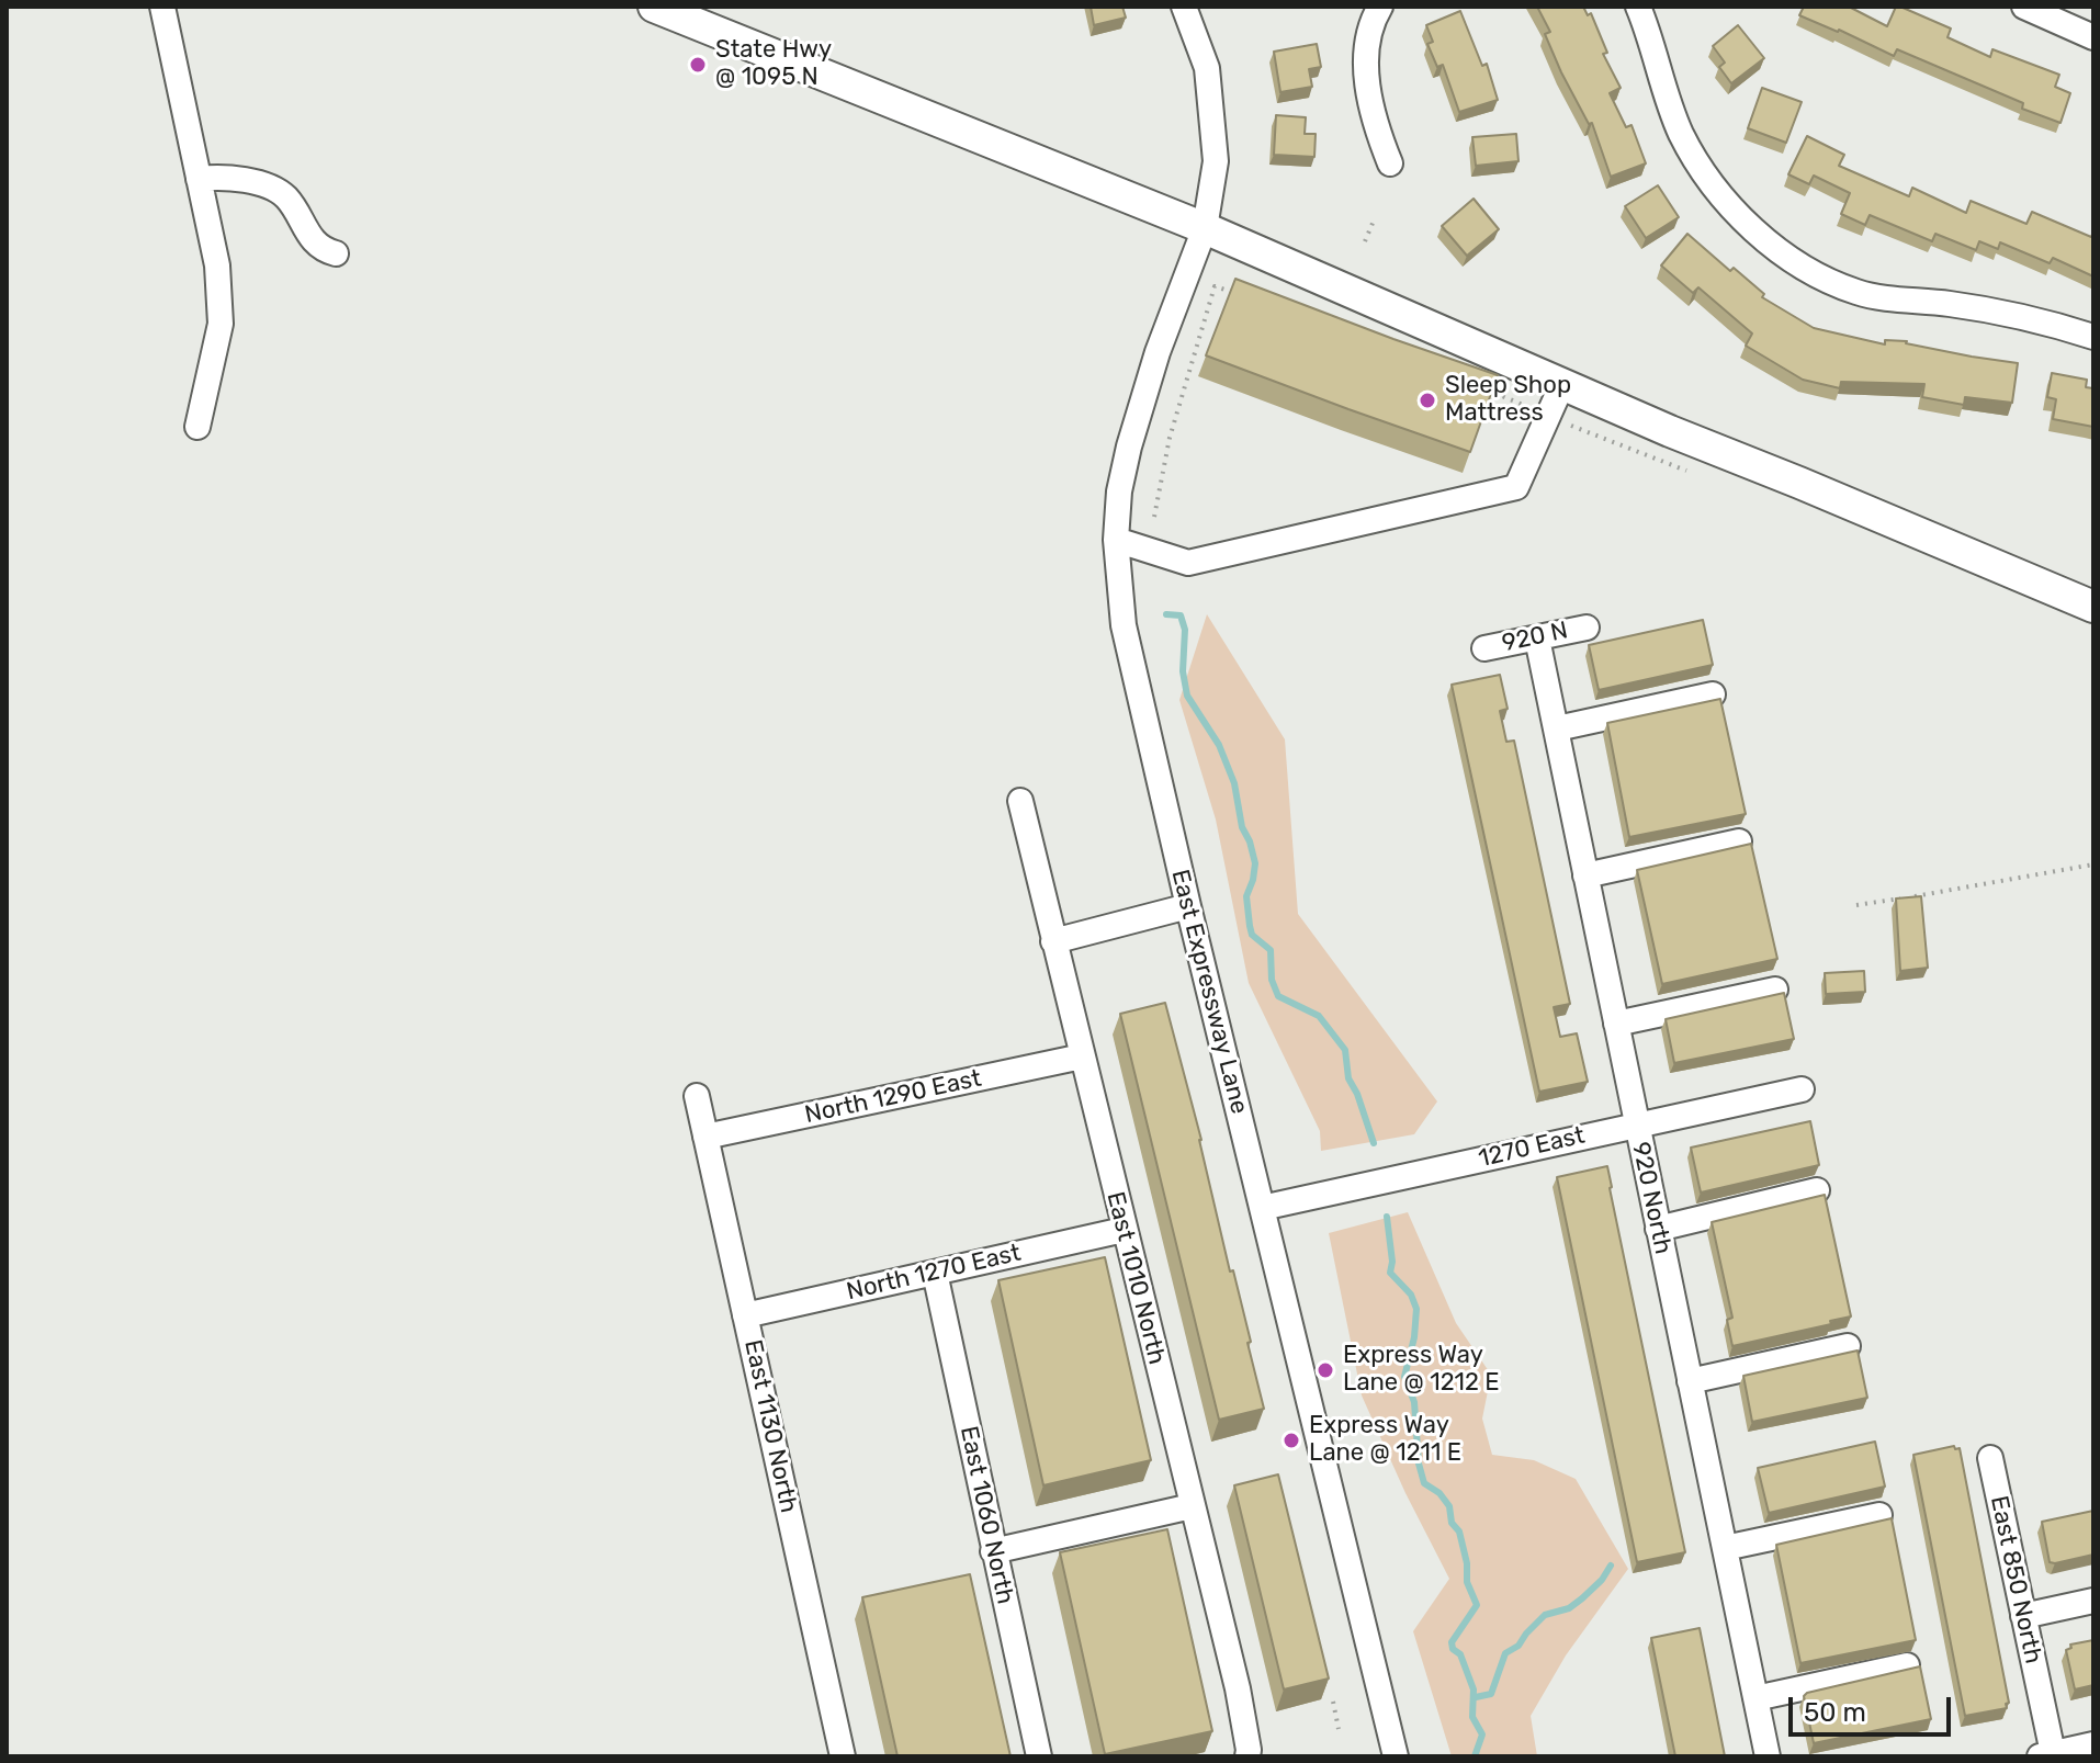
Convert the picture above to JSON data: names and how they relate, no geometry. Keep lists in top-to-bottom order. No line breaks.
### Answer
{"streets":{"street":["920 N","East Expressway Lane","North 1290 East","1270 East","920 North","North 1270 East","East 1010 North","East 1130 North","East 1060 North","East 850 North"]},"crossings":[["920 N","920 North"],["East Expressway Lane","1270 East"],["North 1290 East","East 1010 North"],["North 1290 East","East 1130 North"],["1270 East","920 North"],["North 1270 East","East 1010 North"],["North 1270 East","East 1130 North"],["North 1270 East","East 1060 North"]],"places":["State Hwy @ 1095 N","Sleep Shop Mattress","Express Way Lane @ 1212 E","Express Way Lane @ 1211 E"],"scale_bar":"50 m"}
